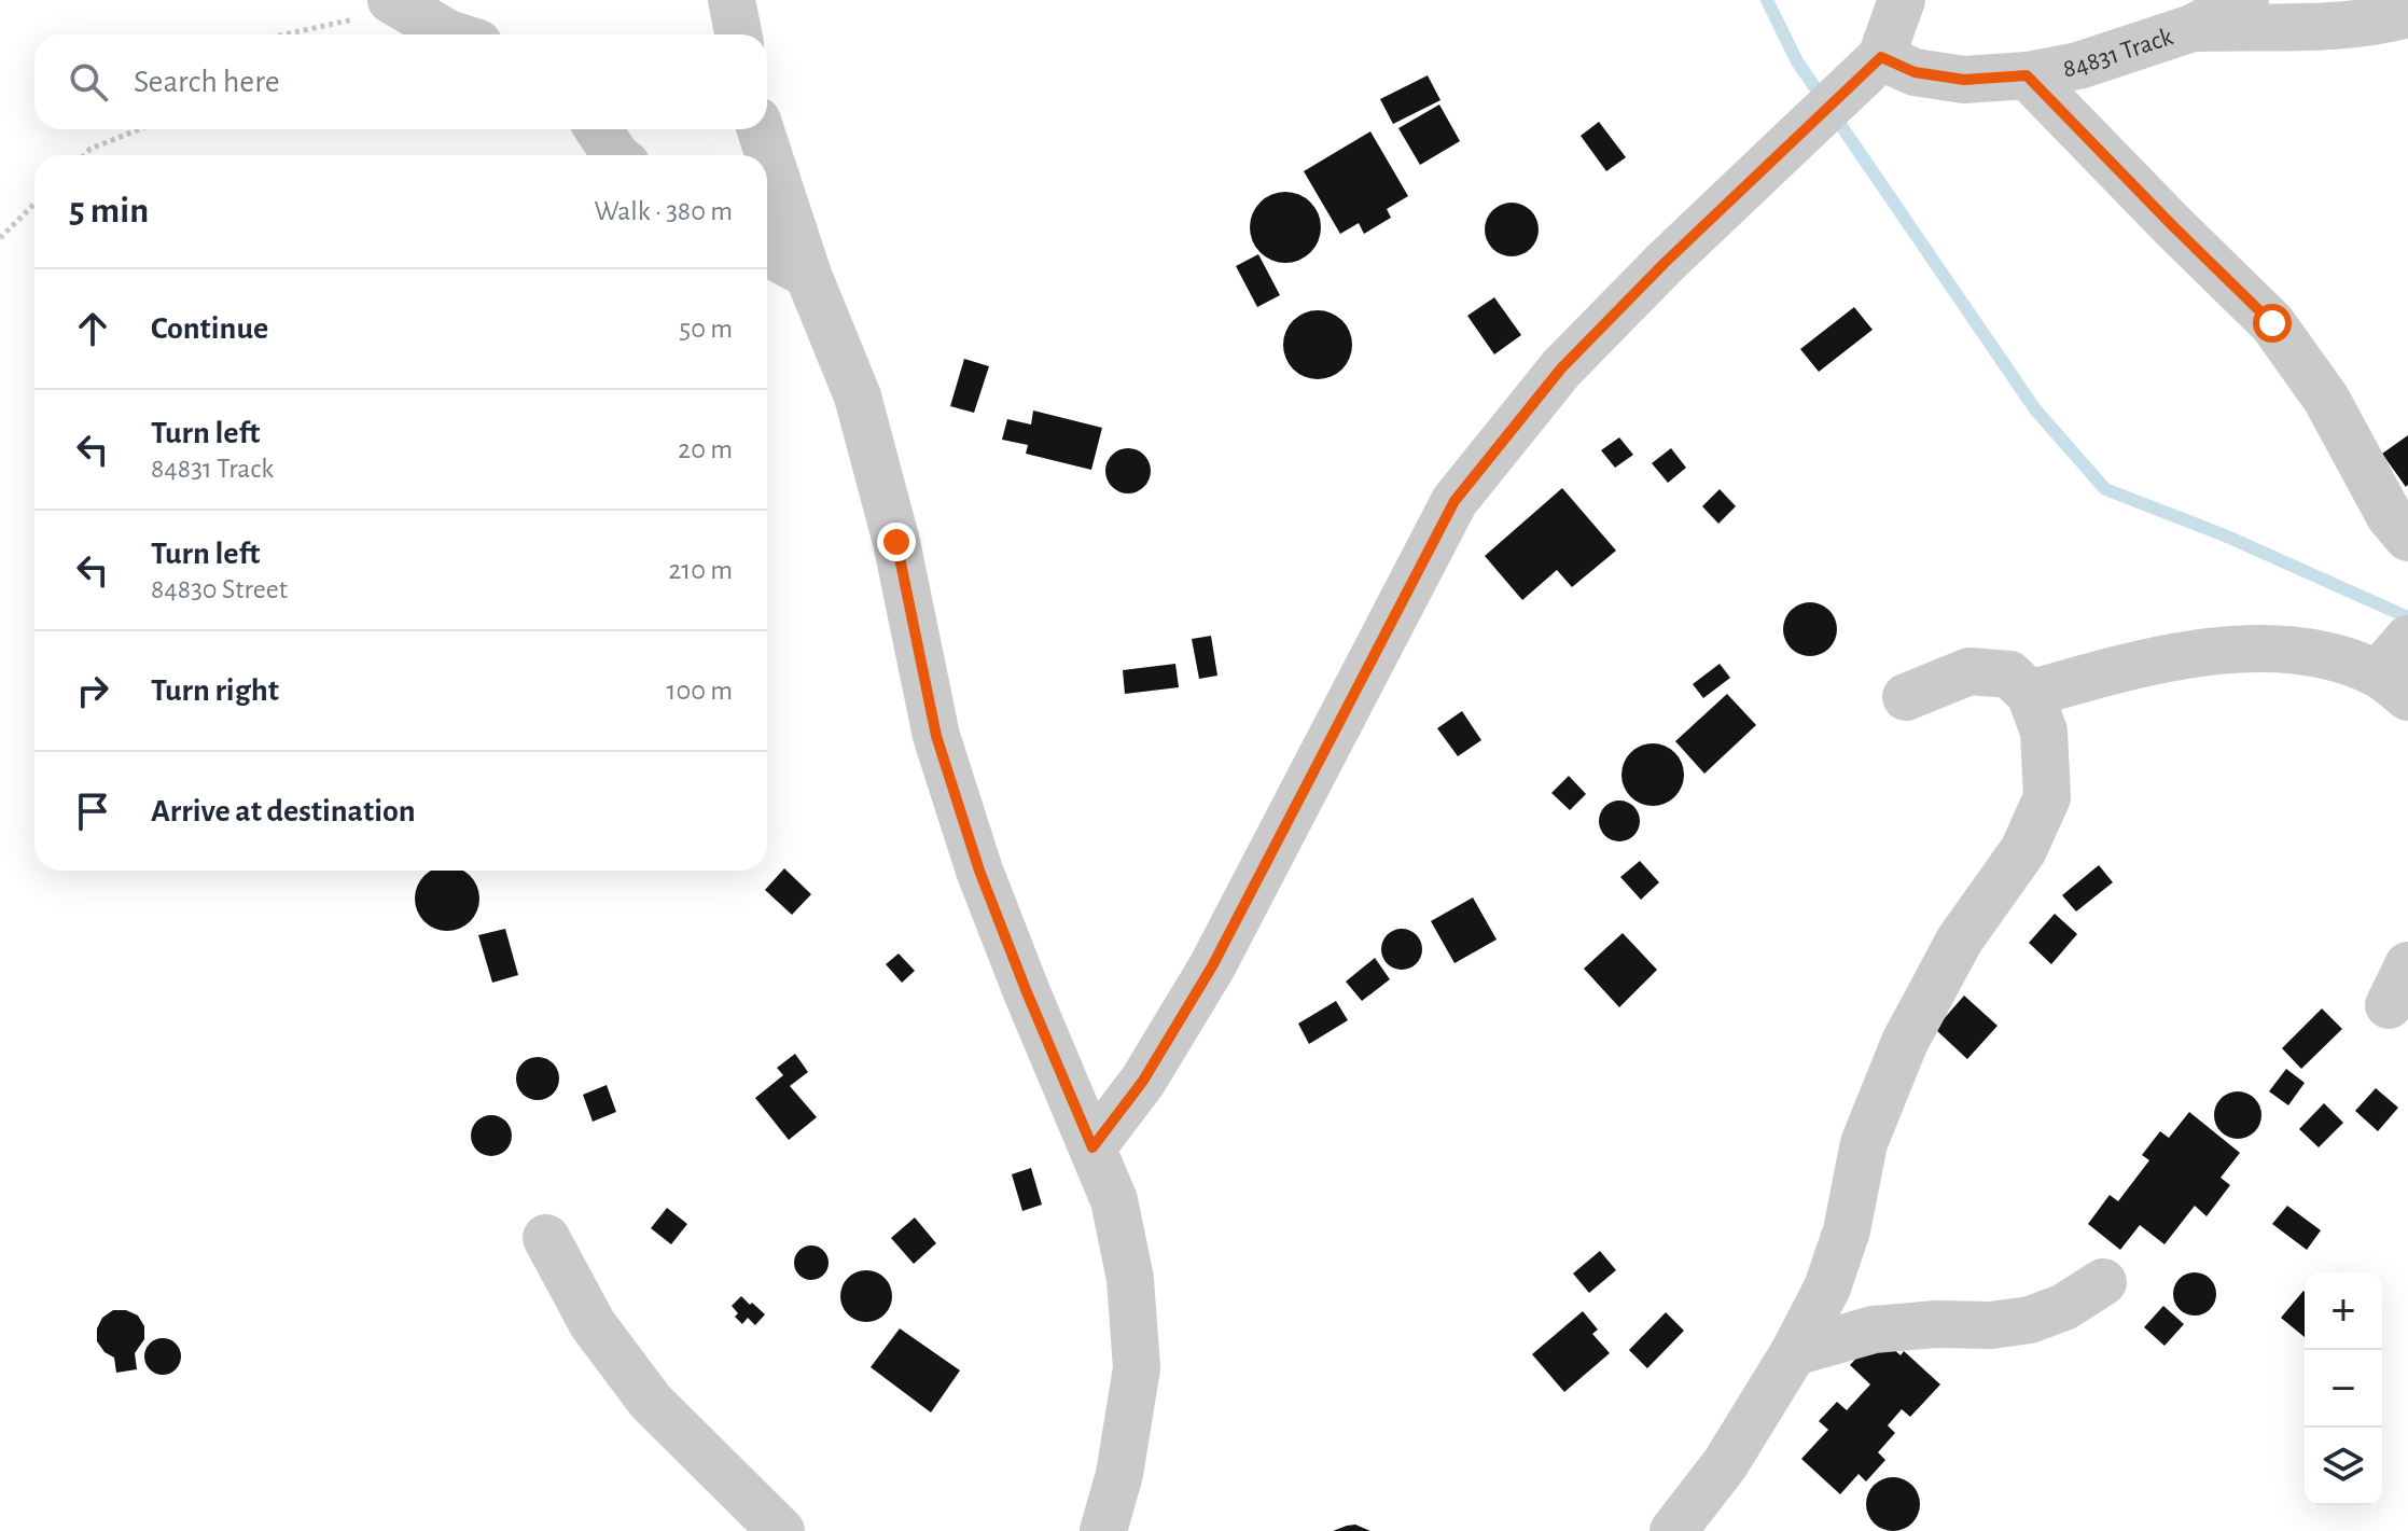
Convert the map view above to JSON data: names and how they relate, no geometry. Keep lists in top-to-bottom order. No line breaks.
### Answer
{"streets":{"street":["84831 Track"]},"page":{"search":"Search here","heading":["5 min","Walk · 380 m"],"list":[["Continue","50 m"],["Turn left","84831 Track","20 m"],["Turn left","84830 Street","210 m"],["Turn right","100 m"],"Arrive at destination"],"map_buttons":["+","−"]}}
